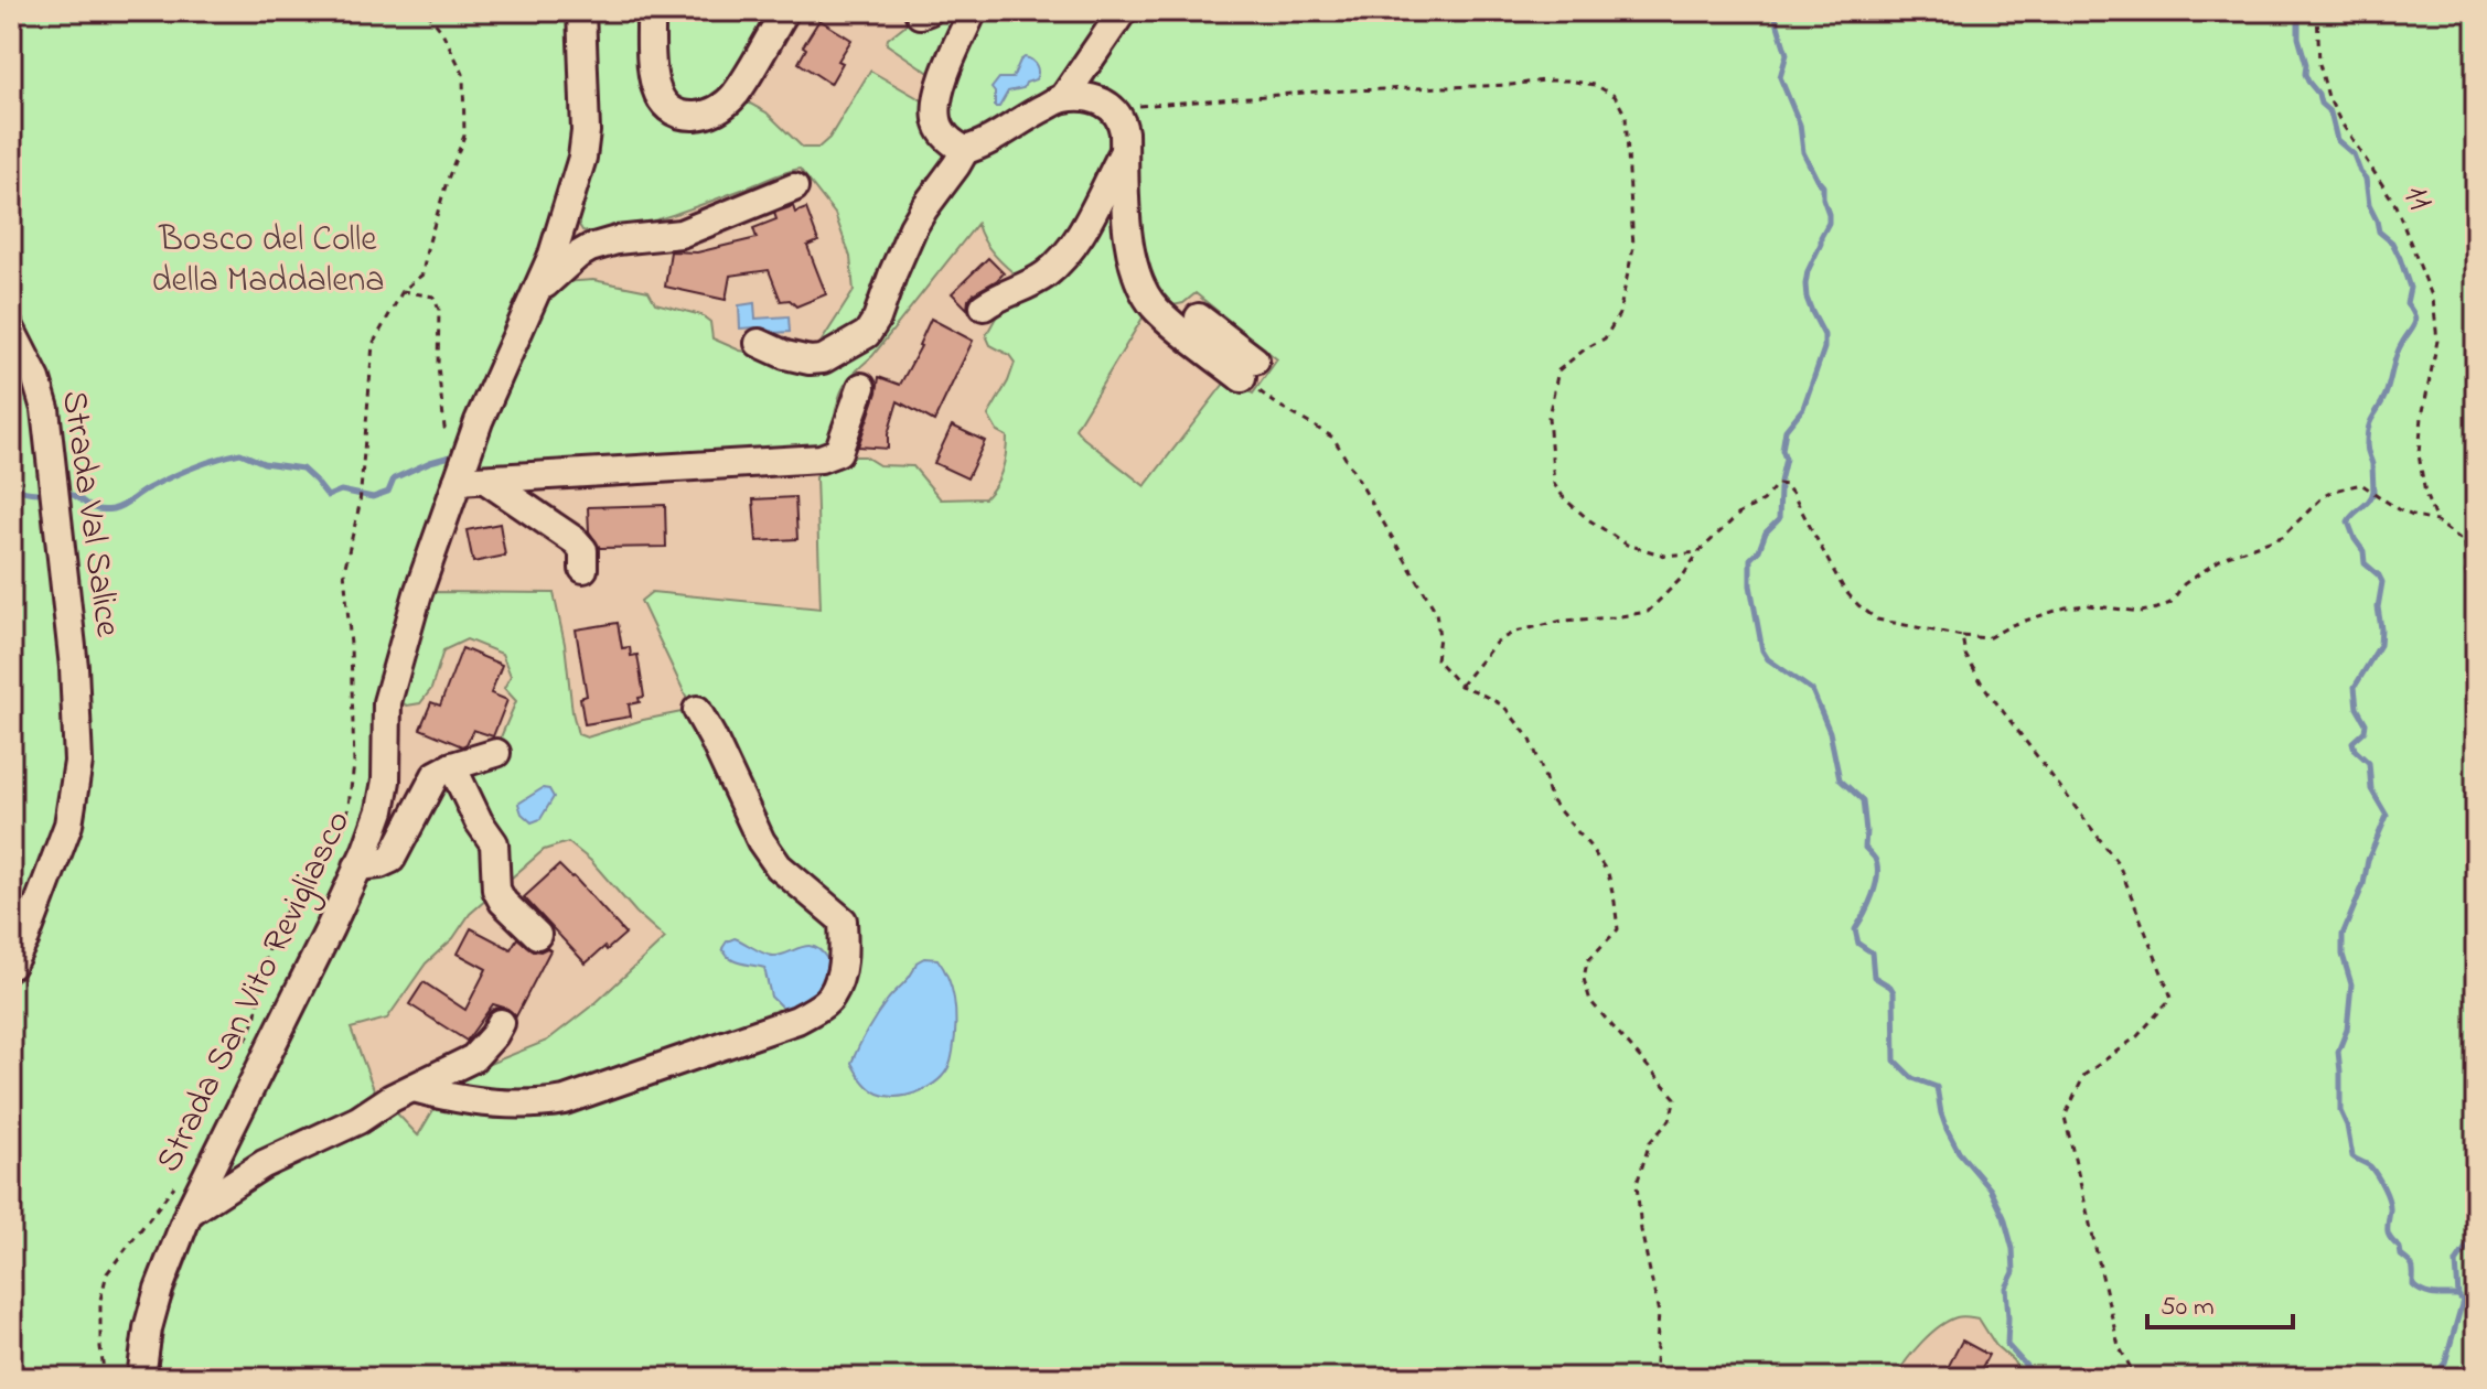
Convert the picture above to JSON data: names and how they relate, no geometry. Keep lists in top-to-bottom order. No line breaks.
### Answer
{"streets":{"street":["Strada Val Salice","Strada San Vito Revigliasco"],"path":["11"]},"parks":["Bosco del Colle della Maddalena"],"scale_bar":"50 m"}
